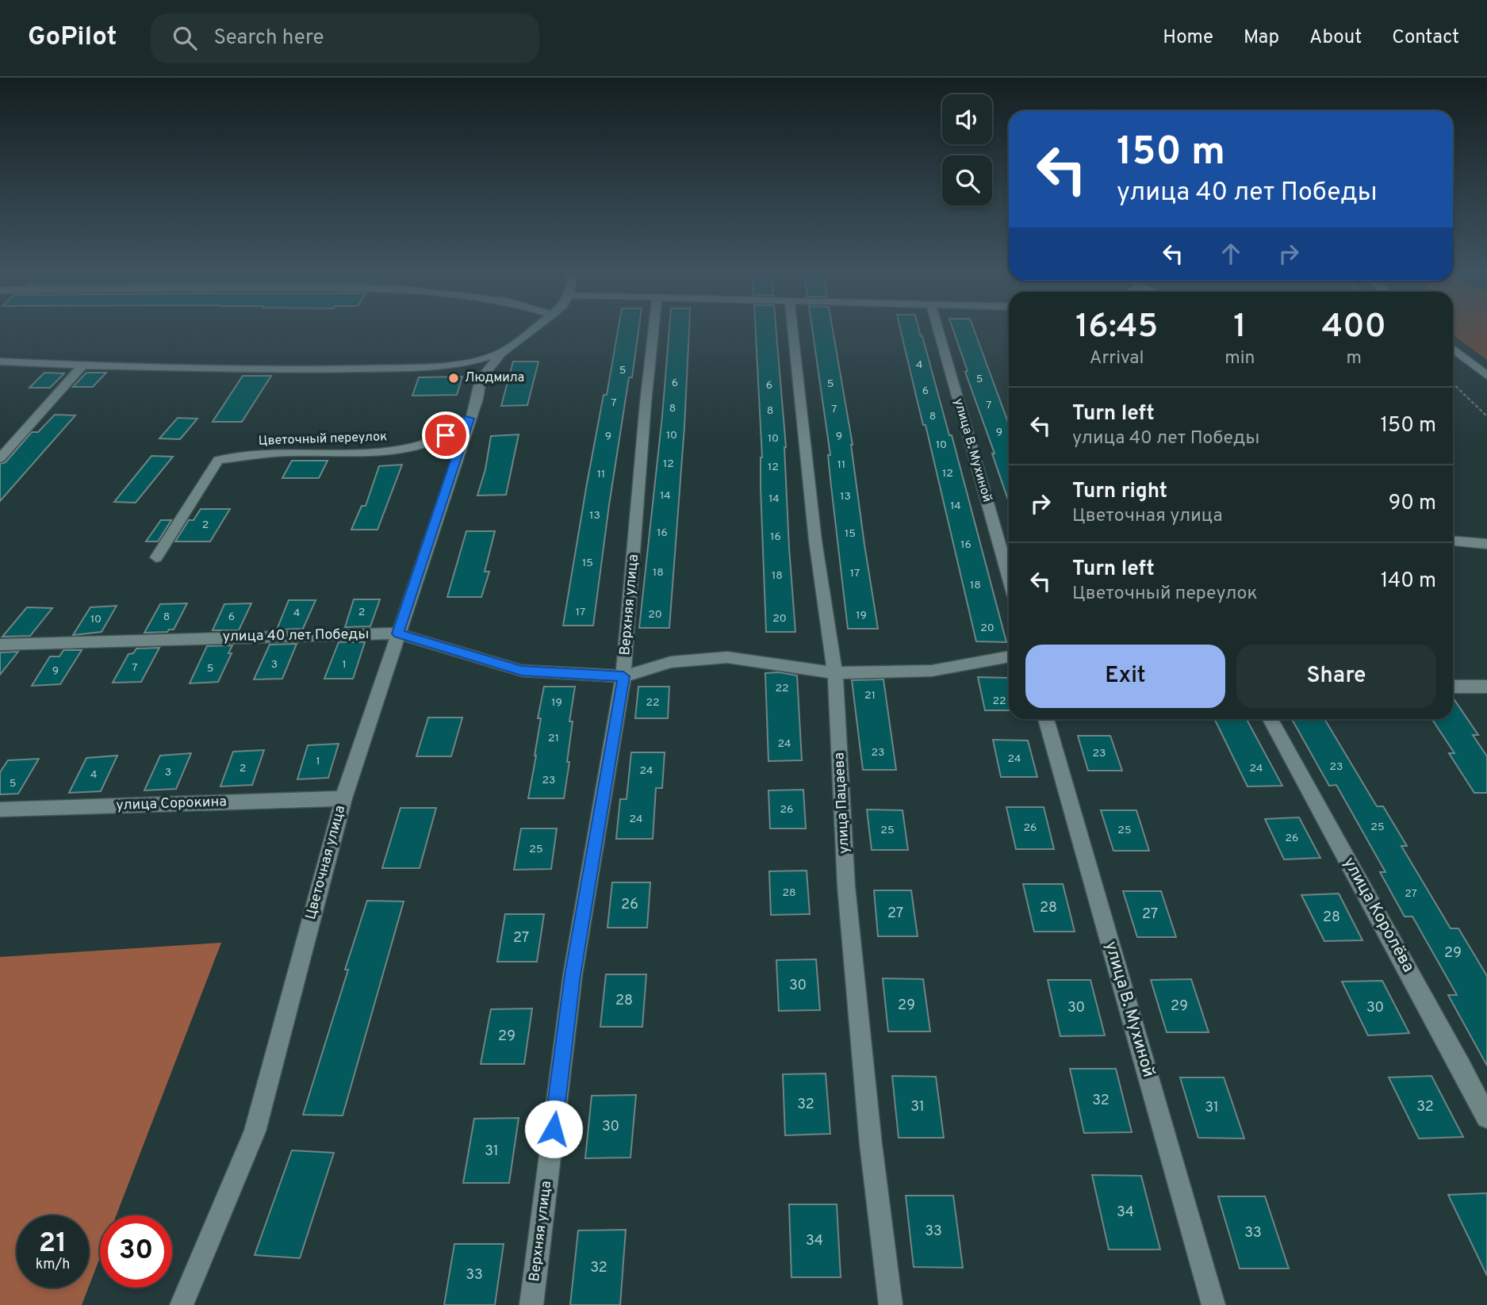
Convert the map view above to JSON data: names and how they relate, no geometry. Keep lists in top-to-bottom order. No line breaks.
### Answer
{"streets":{"street":["Цветочный переулок","улица В. Мухиной","Верхняя улица","улица 40 лет Победы","улица Пацаева","улица Сорокина","Цветочная улица","улица Королёва"]},"crossings":[["Цветочный переулок","Цветочная улица"],["Верхняя улица","улица 40 лет Победы"],["улица 40 лет Победы","улица Пацаева"],["улица 40 лет Победы","Цветочная улица"],["улица Сорокина","Цветочная улица"]],"places":["Людмила"],"house_numbers":["4","5","5","6","5","6","6","7","7","8","7","8","8","9","10","9","9","10","10","12","11","12","12","11","14","13","14","14","13","2","16","15","16","16","15","18","17","18","18","2","17","4","20","19","8","6","20","10","20","3","1","7","5","9","22","21","22","19","22","21","24","23","23","24","1","23","2","24","24","3","4","23","5","26","24","25","26","25","25","26","25","28","27","26","28","27","27","28","27","29","30","28","29","29","30","30","29","32","32","31","32","31","30","31","34","33","33","34","32","33"],"page":{"header":"GoPilot","search":"Search here","nav":["Home","Map","About","Contact"],"turn":["150 m","улица 40 лет Победы"],"eta":["16:45","Arrival","1","min","400","m"],"list":[{"name":"Turn left","note":"улица 40 лет Победы","value":"150 m"},{"name":"Turn right","note":"Цветочная улица","value":"90 m"},{"name":"Turn left","note":"Цветочный переулок","value":"140 m"}],"buttons":["Exit","Share"],"speed":"21 km/h","limit":"30"}}
